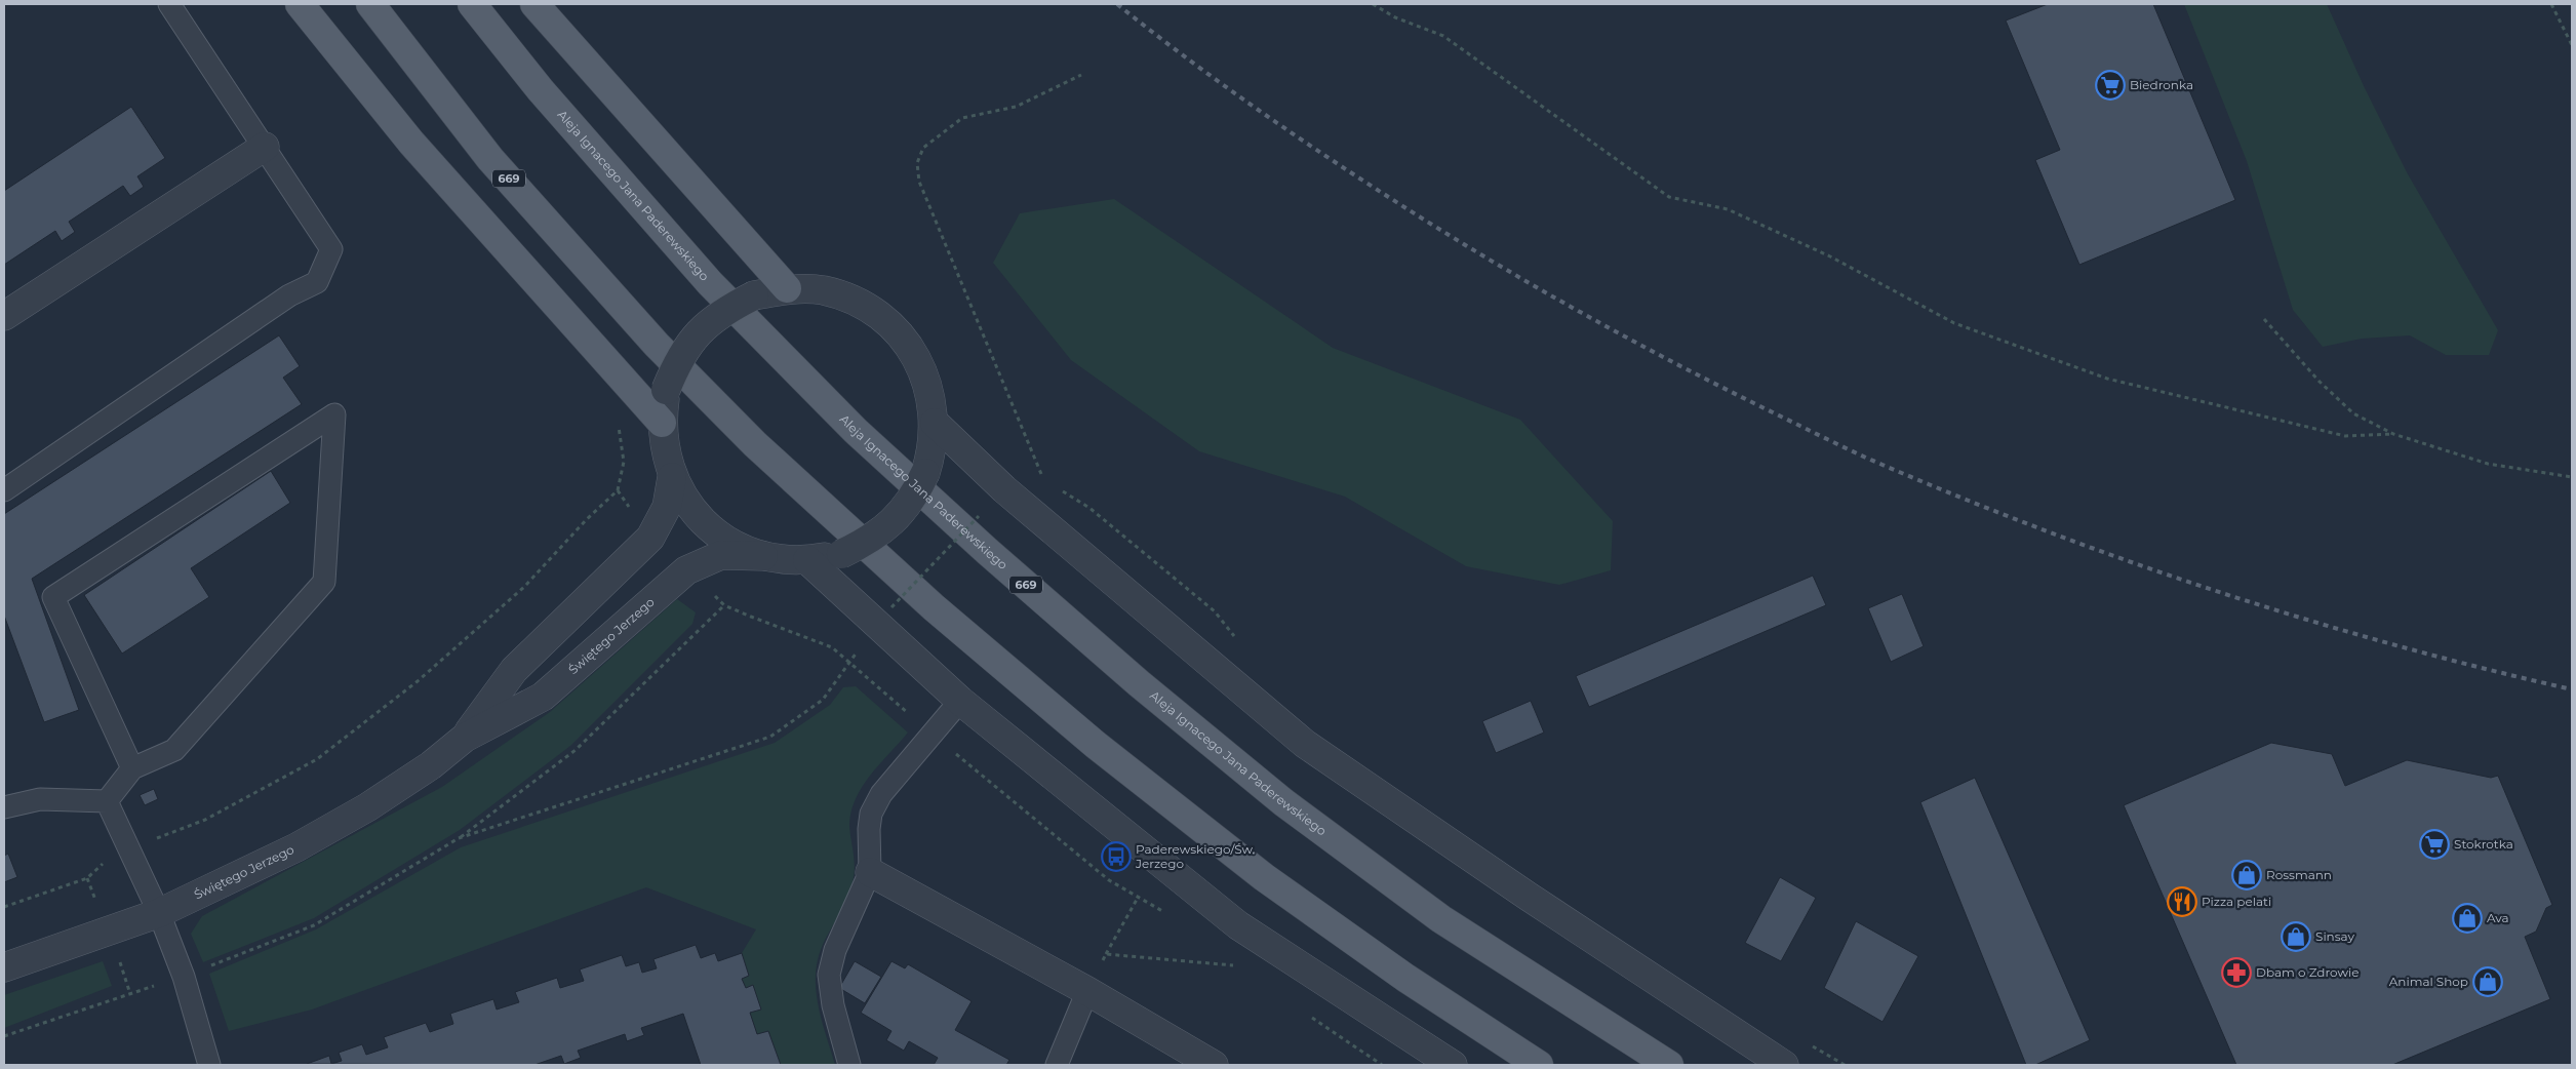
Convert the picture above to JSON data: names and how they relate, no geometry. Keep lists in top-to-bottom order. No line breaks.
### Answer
{"streets":{"main road":["669","Aleja Ignacego Jana Paderewskiego"],"street":["Świętego Jerzego"]},"places":{"supermarket":["Biedronka","Stokrotka"],"bus stop":["Paderewskiego/Św. Jerzego"],"shop":["Rossmann","Ava","Sinsay","Animal Shop"],"restaurant":["Pizza pelati"],"pharmacy":["Dbam o Zdrowie"]}}
